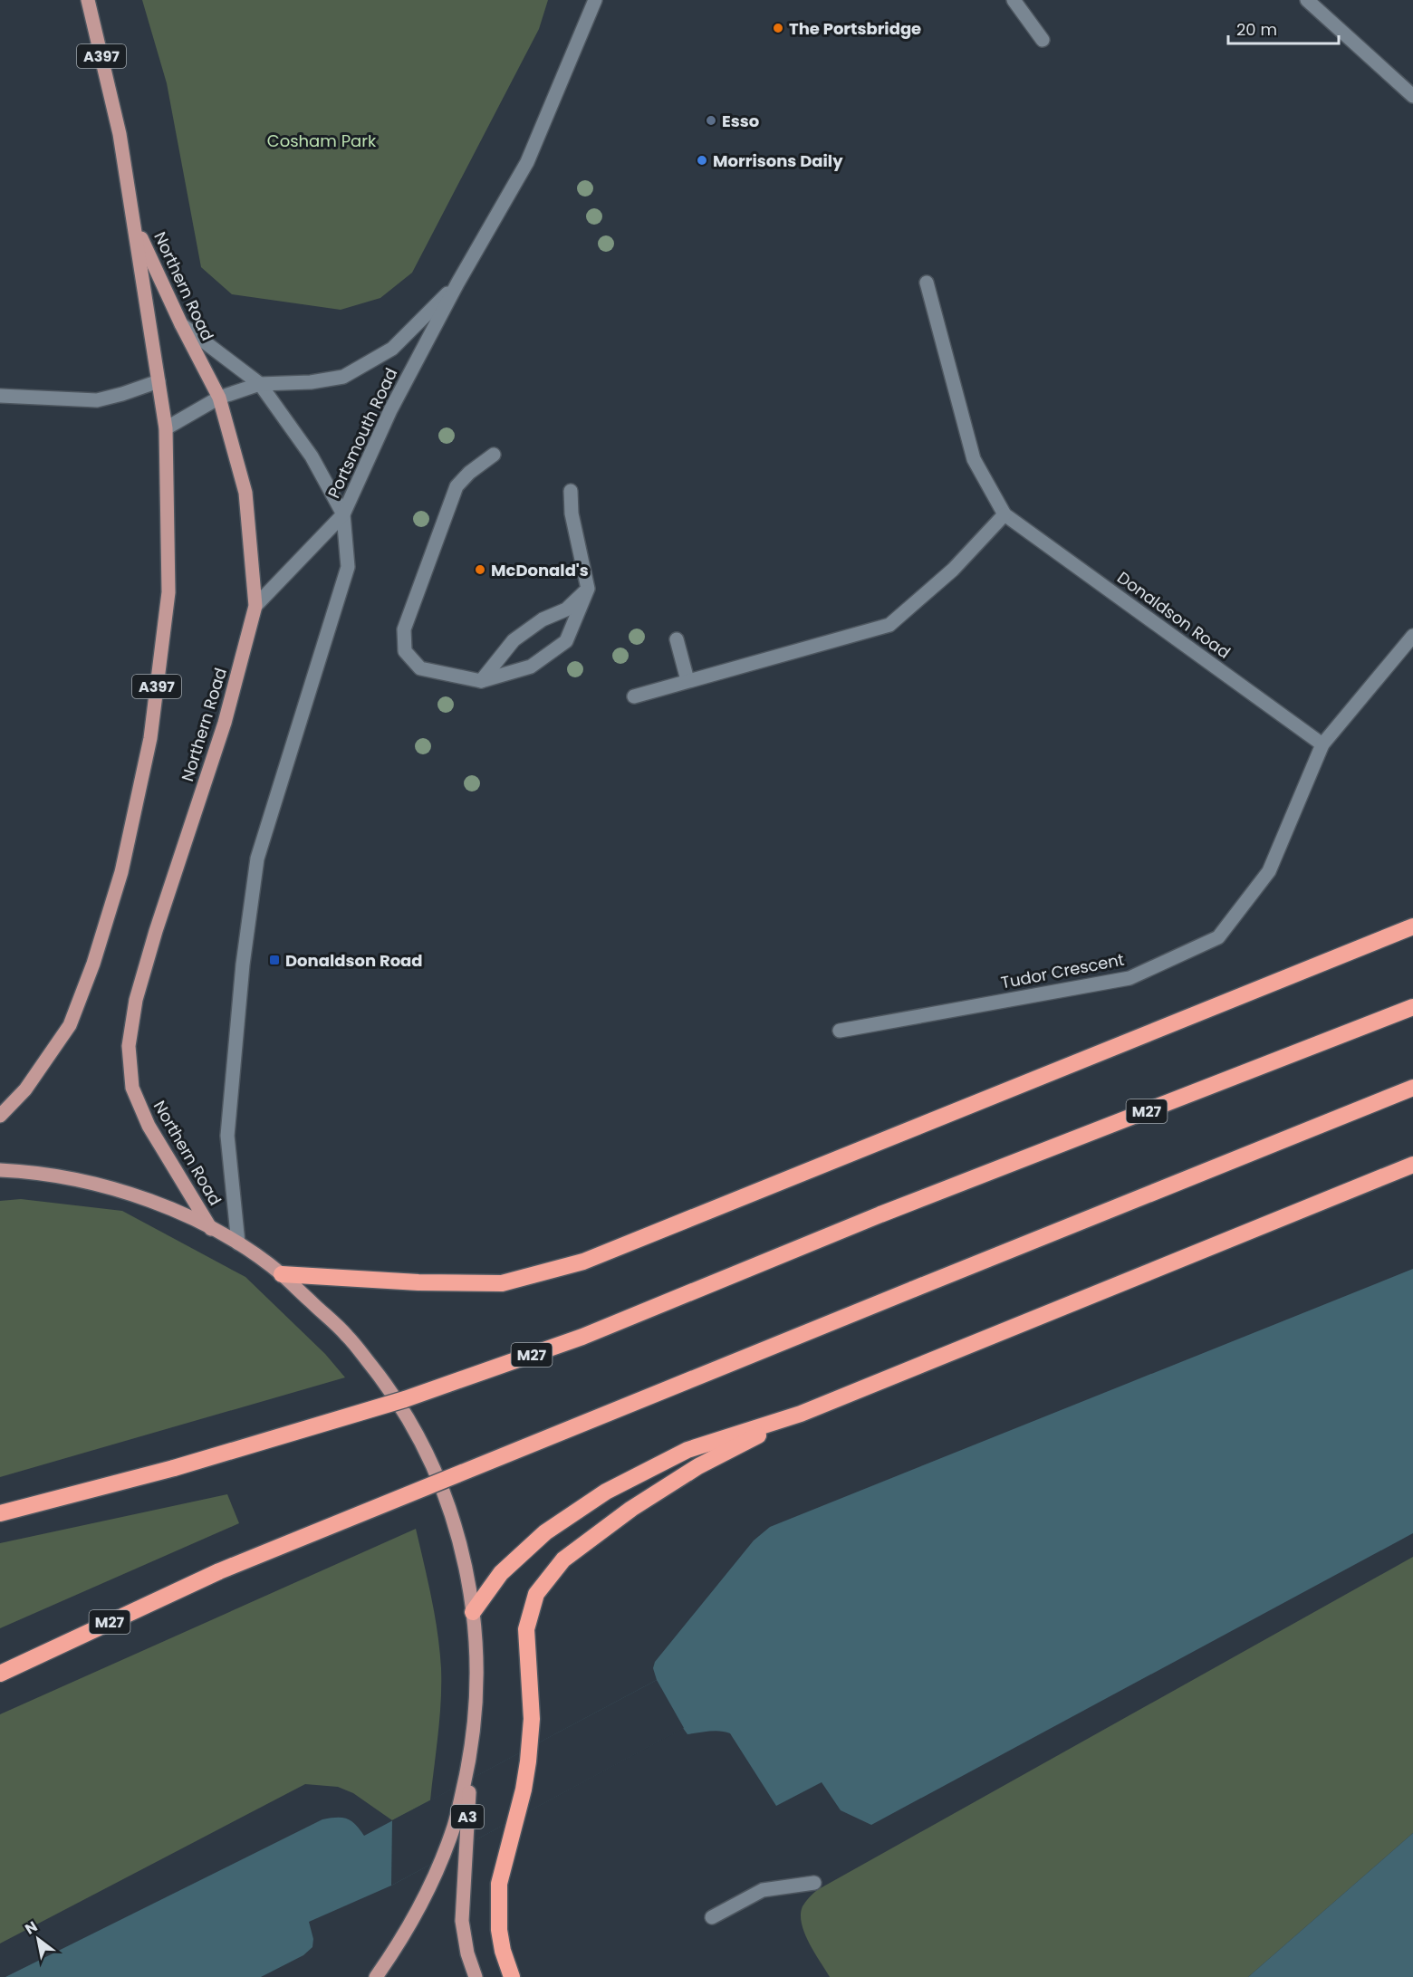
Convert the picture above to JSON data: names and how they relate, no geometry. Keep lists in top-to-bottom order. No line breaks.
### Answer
{"streets":{"highway":["M27"],"main road":["A397","Northern Road","A3"],"street":["Portsmouth Road","Donaldson Road","Tudor Crescent"]},"crossings":[["Northern Road","Portsmouth Road"],["Donaldson Road","Tudor Crescent"]],"parks":["Cosham Park"],"places":{"other":["The Portsbridge","Esso","Morrisons Daily","McDonald's"],"transit":["Donaldson Road"]},"scale_bar":"20 m","north":"top left"}
